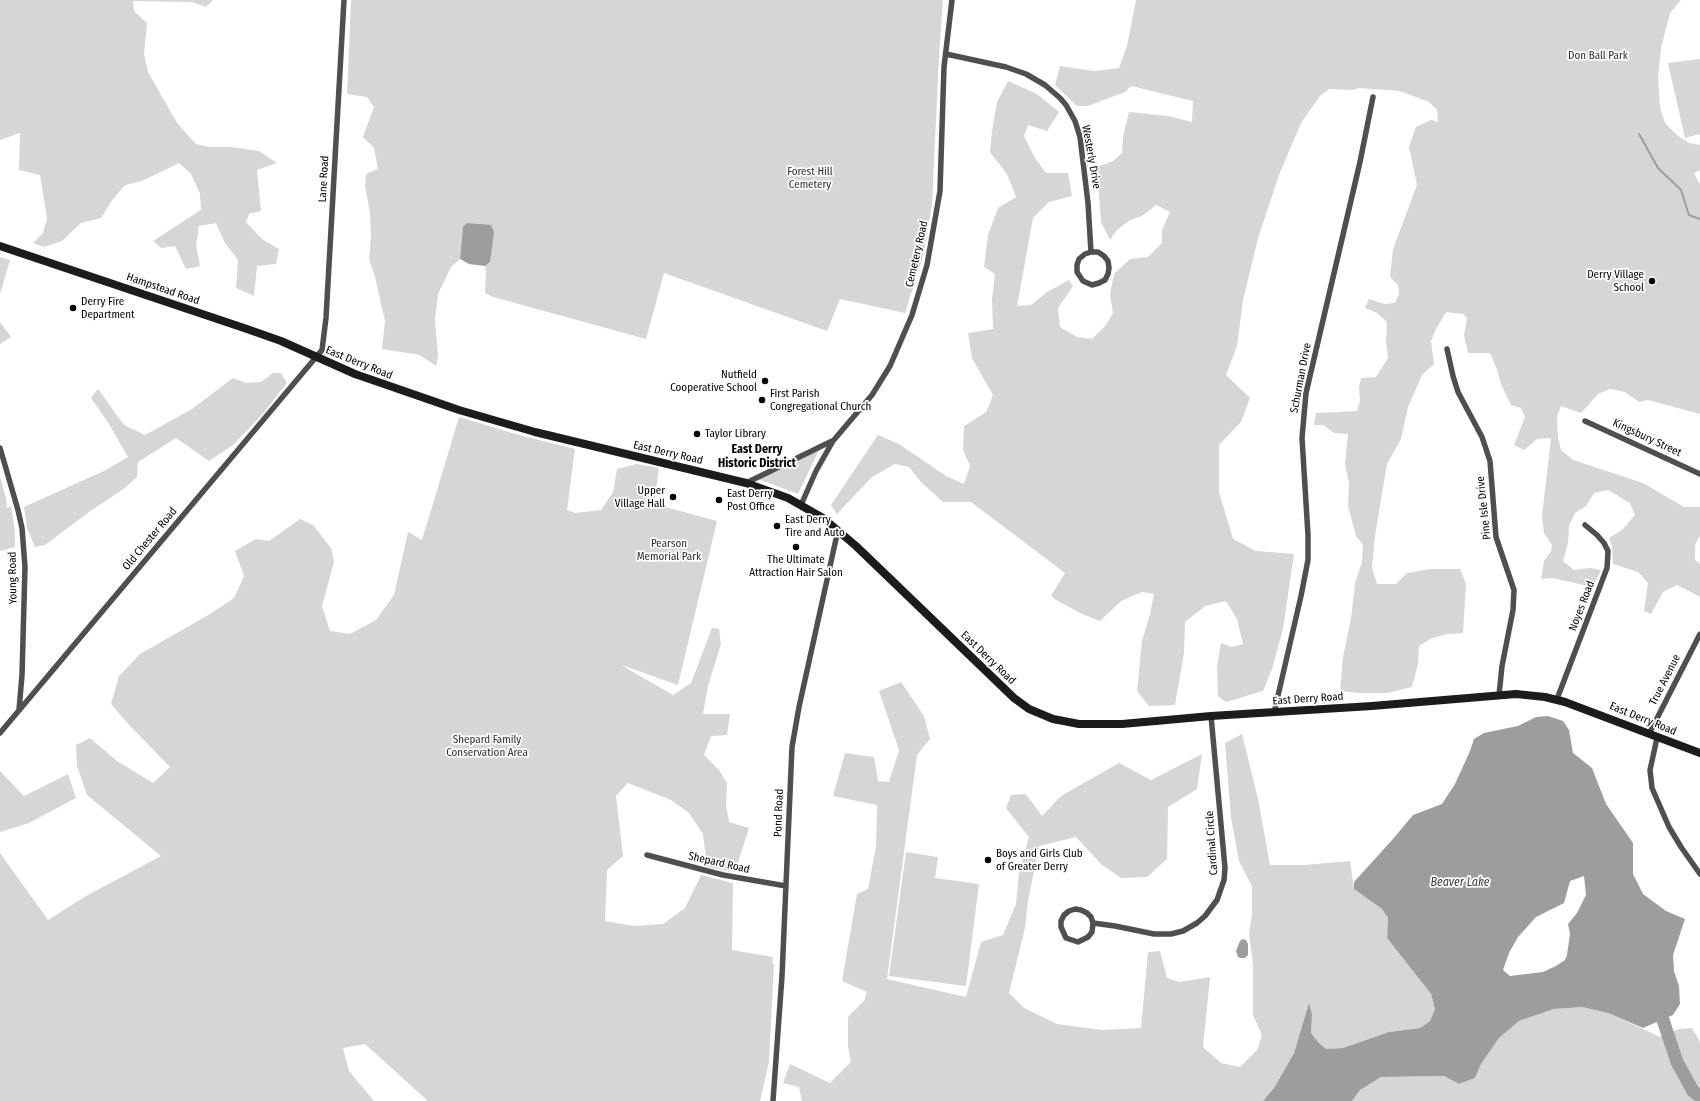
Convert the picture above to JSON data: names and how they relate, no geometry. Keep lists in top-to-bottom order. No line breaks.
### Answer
{"streets":{"street":["Westerly Drive","Lane Road","Cemetery Road","Hampstead Road","East Derry Road","Schurman Drive","Kingsbury Street","Pine Isle Drive","Old Chester Road","Young Road","Noyes Road","True Avenue","Pond Road","Cardinal Circle","Shepard Road"]},"crossings":[["Westerly Drive","Cemetery Road"],["Lane Road","Hampstead Road"],["Lane Road","East Derry Road"],["Lane Road","Old Chester Road"],["Cemetery Road","East Derry Road"],["Hampstead Road","East Derry Road"],["Hampstead Road","Old Chester Road"],["East Derry Road","Schurman Drive"],["East Derry Road","Pine Isle Drive"],["East Derry Road","Old Chester Road"],["East Derry Road","Noyes Road"],["East Derry Road","True Avenue"],["East Derry Road","Pond Road"],["East Derry Road","Cardinal Circle"],["Old Chester Road","Young Road"],["Pond Road","Shepard Road"]],"districts":["East Derry Historic District"],"water":["Beaver Lake"],"parks":["Don Ball Park","Forest Hill Cemetery","Pearson Memorial Park","Shepard Family Conservation Area"],"places":["Derry Village School","Derry Fire Department","Nutfield Cooperative School","First Parish Congregational Church","Taylor Library","Upper Village Hall","East Derry Post Office","East Derry Tire and Auto","The Ultimate Attraction Hair Salon","Boys and Girls Club of Greater Derry"]}
